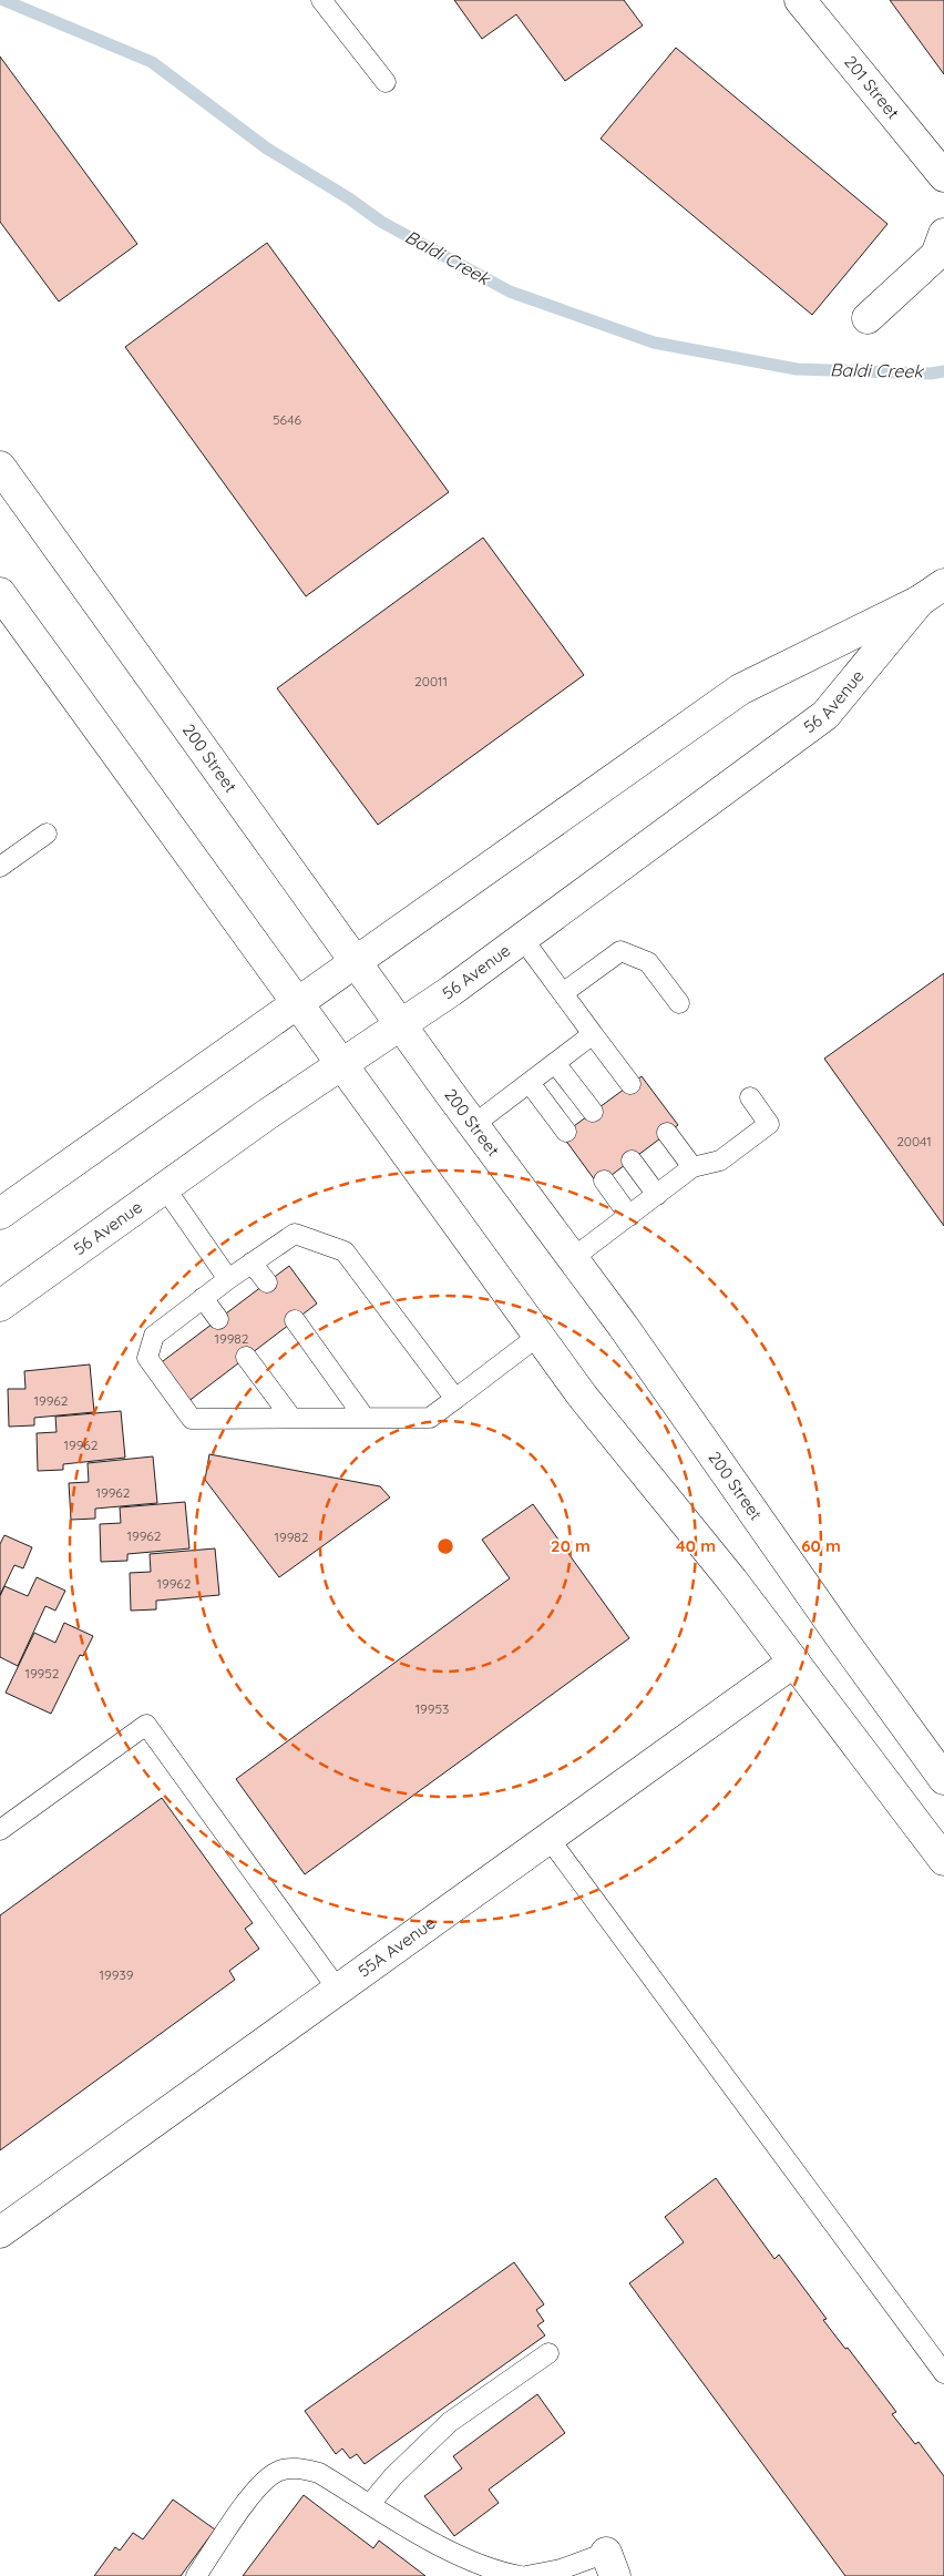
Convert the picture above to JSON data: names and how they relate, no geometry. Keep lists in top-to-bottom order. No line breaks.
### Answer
{"streets":{"main road":["201 Street","56 Avenue","200 Street","55A Avenue"]},"crossings":[["56 Avenue","200 Street"]],"water":["Baldi Creek"],"house_numbers":["5646","20011","20041","19982","19962","19962","19962","19962","19982","19962","19952","19953","19939"],"rings":["20 m","40 m","60 m"]}
